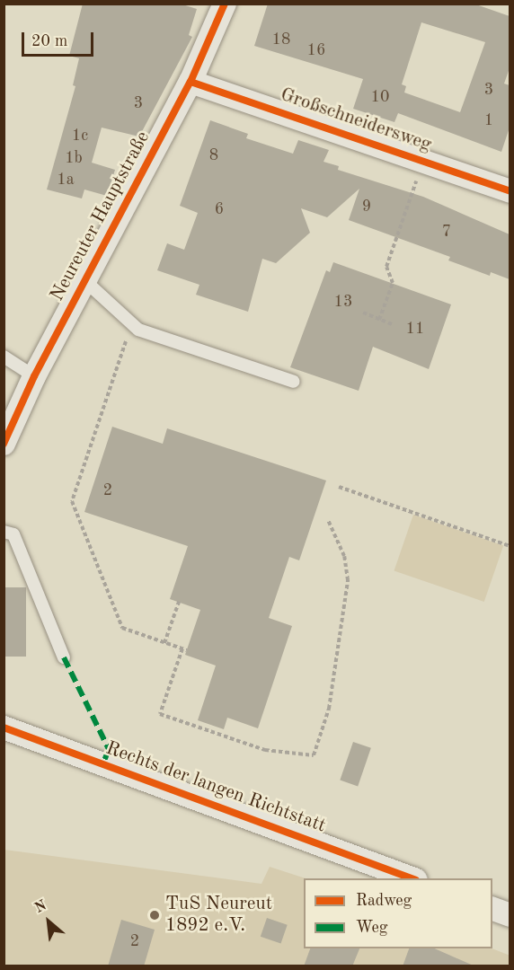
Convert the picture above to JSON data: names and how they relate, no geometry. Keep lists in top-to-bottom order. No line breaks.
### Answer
{"streets":{"street":["Großschneidersweg","Neureuter Hauptstraße","Rechts der langen Richtstatt"]},"crossings":[["Großschneidersweg","Neureuter Hauptstraße"]],"places":["TuS Neureut 1892 e.V."],"house_numbers":["18","16","3","10","3","1","1c","8","1b","1a","9","6","7","13","11","2","2"],"legend":["Radweg","Weg"],"scale_bar":"20 m","north":"top left"}
